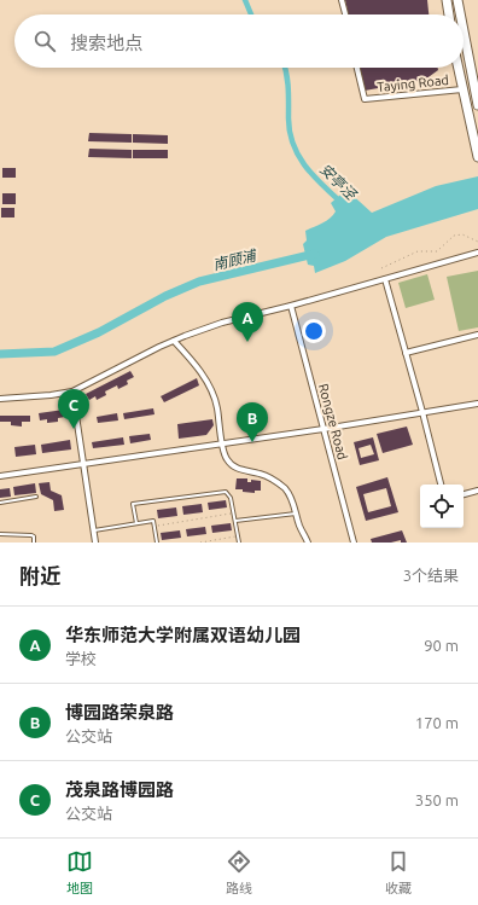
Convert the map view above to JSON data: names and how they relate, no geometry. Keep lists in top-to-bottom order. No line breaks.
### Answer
{"streets":{"street":["Taying Road","Rongze Road"]},"water":["安亭泾","南顾浦"],"page":{"search":"搜索地点","pins":["A","C","B"],"heading":["附近","3个结果"],"list":[{"mark":"A","name":"华东师范大学附属双语幼儿园","note":"学校","value":"90 m"},{"mark":"B","name":"博园路荣泉路","note":"公交站","value":"170 m"},{"mark":"C","name":"茂泉路博园路","note":"公交站","value":"350 m"}],"nav":["地图","路线","收藏"]}}
